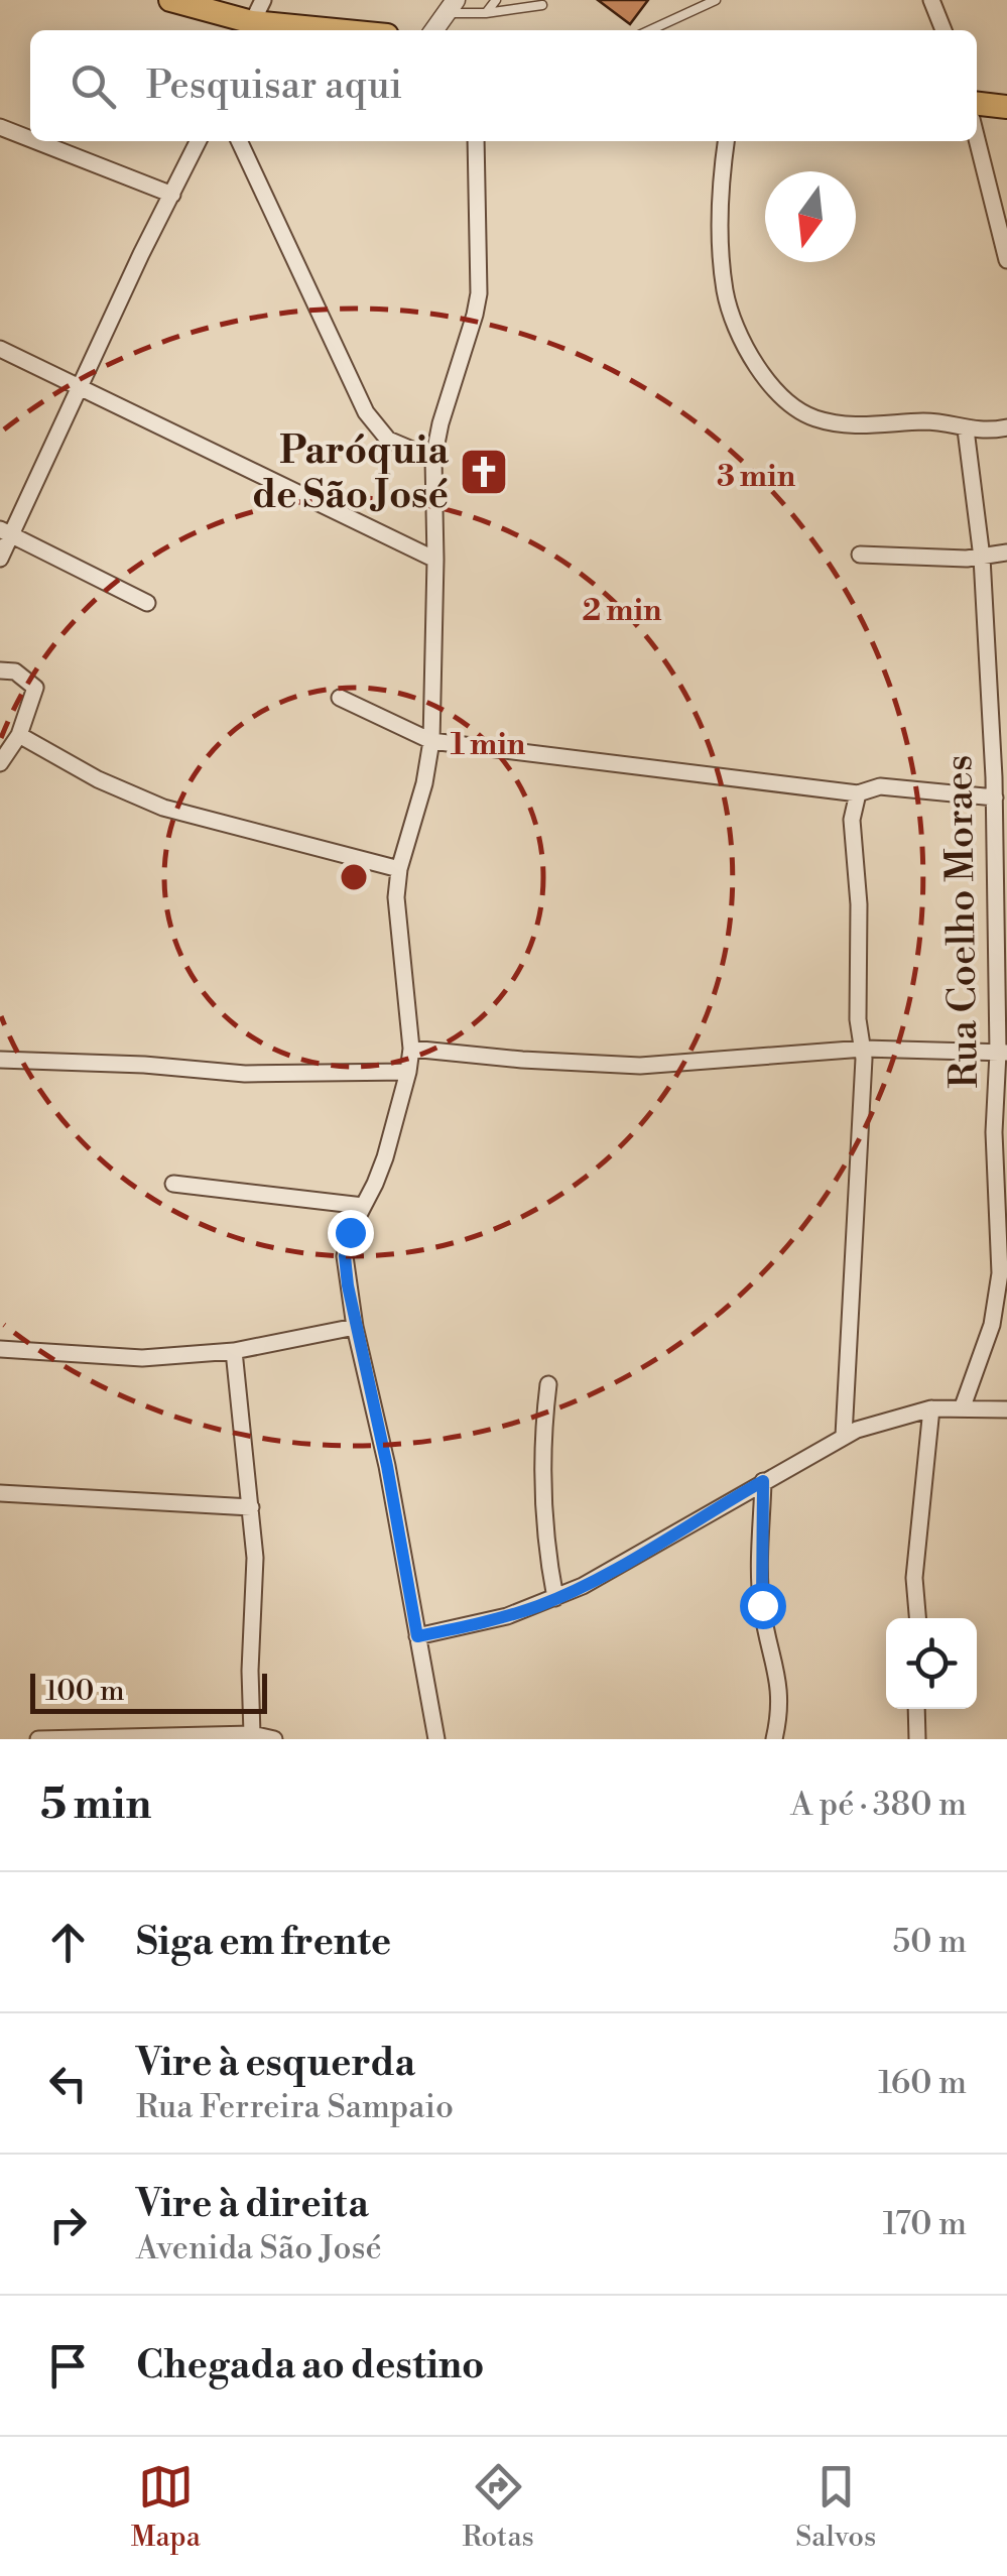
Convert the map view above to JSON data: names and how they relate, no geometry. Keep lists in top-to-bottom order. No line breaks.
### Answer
{"streets":{"street":["Rua Coelho Moraes"]},"places":{"church":["Paróquia de São José"]},"scale_bar":"100 m","north":"bottom","page":{"search":"Pesquisar aqui","scale":"100 m","heading":["5 min","A pé · 380 m"],"list":[["Siga em frente","50 m"],["Vire à esquerda","Rua Ferreira Sampaio","160 m"],["Vire à direita","Avenida São José","170 m"],"Chegada ao destino"],"nav":["Mapa","Rotas","Salvos"]},"rings":["3 min","2 min","1 min"]}
